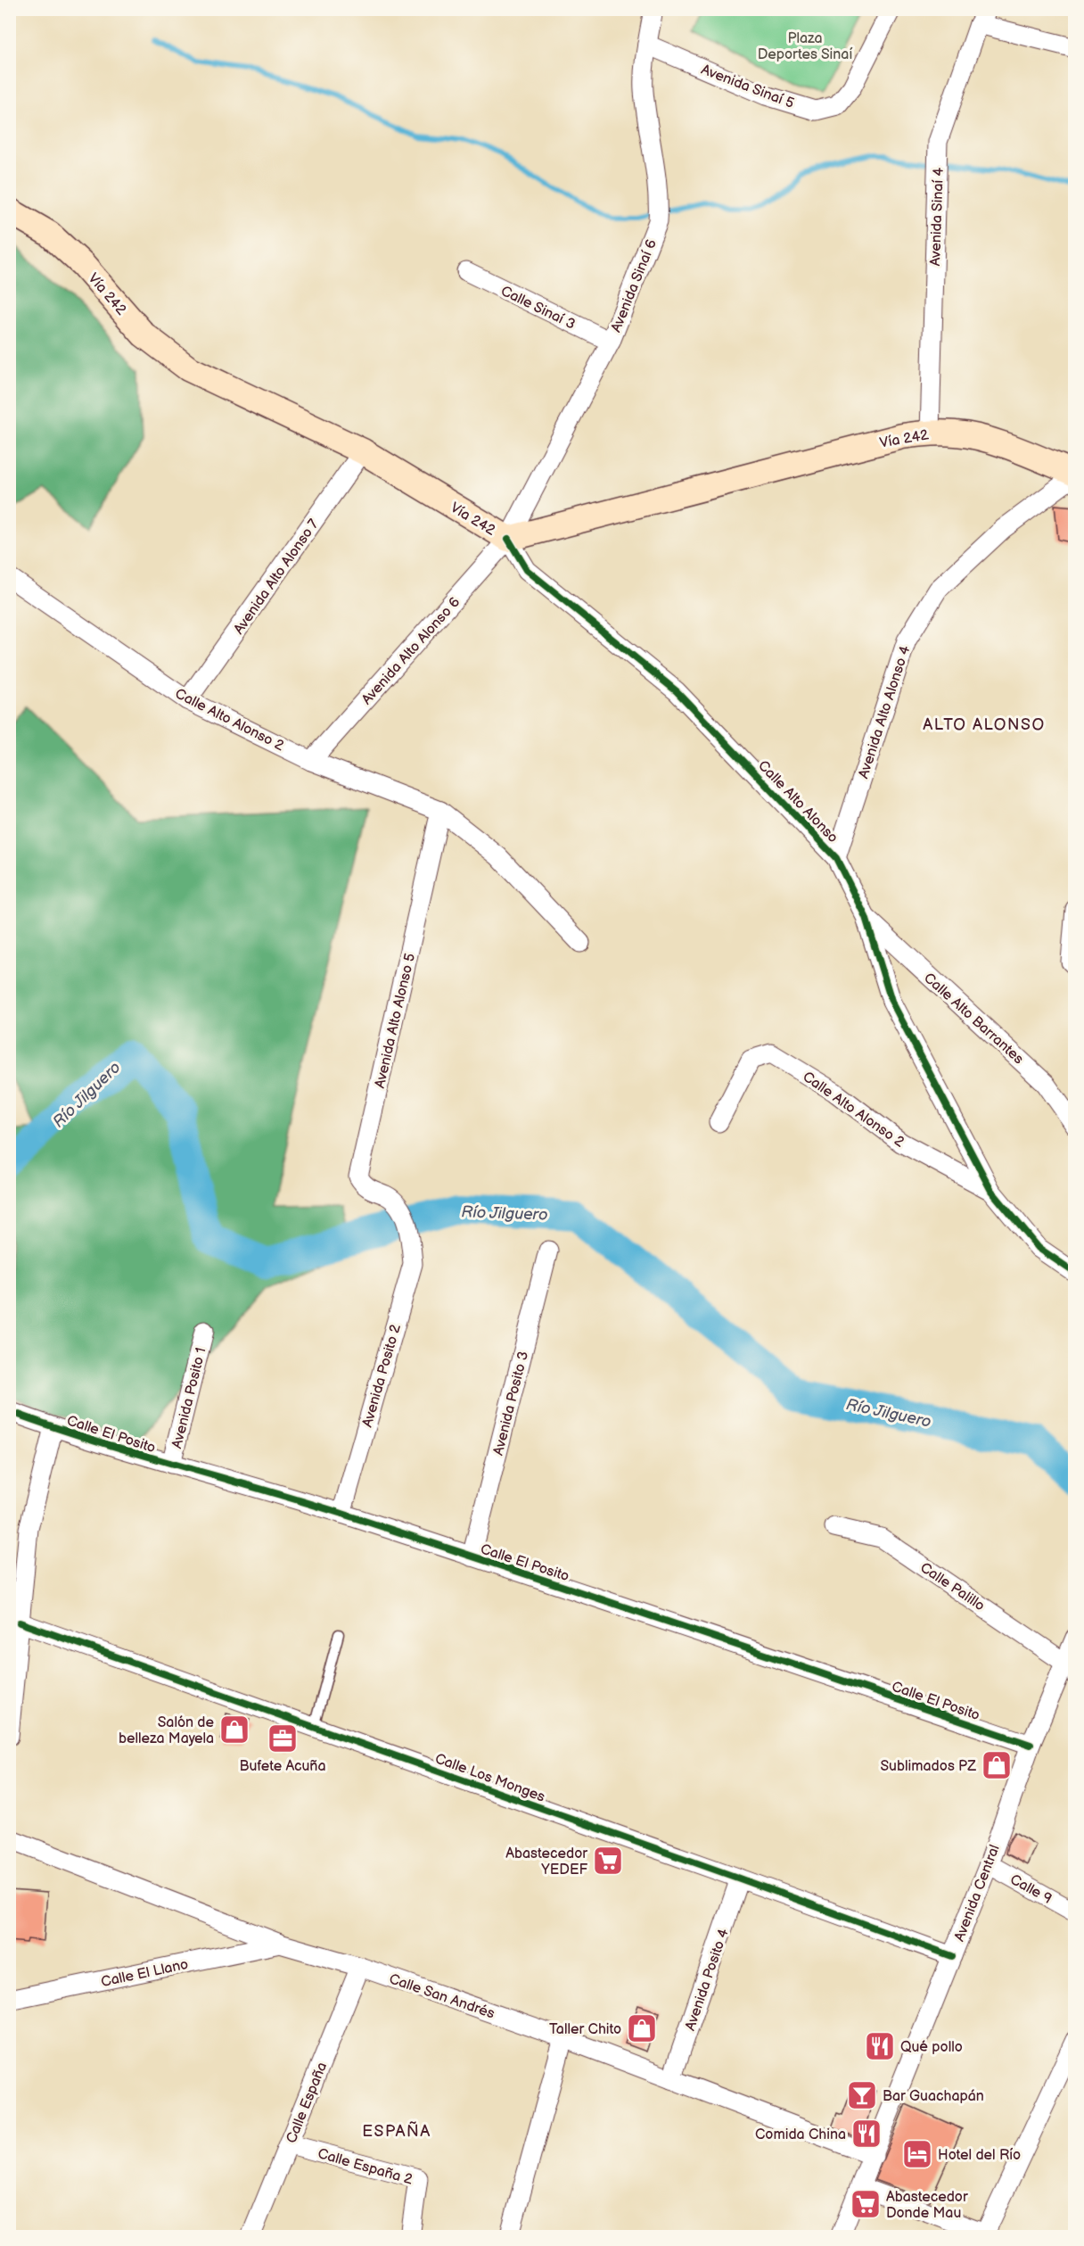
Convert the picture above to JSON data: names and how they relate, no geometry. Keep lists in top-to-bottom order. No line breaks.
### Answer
{"streets":{"main road":["Vía 242"],"street":["Avenida Sinaí 5","Avenida Sinaí 4","Avenida Sinaí 6","Calle Sinaí 3","Avenida Alto Alonso 7","Avenida Alto Alonso 6","Avenida Alto Alonso 4","Calle Alto Alonso 2","Calle Alto Alonso","Calle Alto Barrantes","Avenida Alto Alonso 5","Avenida Posito 2","Avenida Posito 1","Avenida Posito 3","Calle El Posito","Calle Palillo","Calle Los Monges","Calle 9","Avenida Central","Calle El Llano","Avenida Posito 4","Calle San Andrés","Calle España","Calle España 2"]},"crossings":[["Avenida Sinaí 5","Avenida Sinaí 6"],["Avenida Sinaí 4","Vía 242"],["Avenida Sinaí 6","Vía 242"],["Avenida Sinaí 6","Calle Sinaí 3"],["Avenida Sinaí 6","Avenida Alto Alonso 6"],["Avenida Sinaí 6","Calle Alto Alonso"],["Vía 242","Avenida Alto Alonso 7"],["Vía 242","Avenida Alto Alonso 6"],["Vía 242","Avenida Alto Alonso 4"],["Vía 242","Calle Alto Alonso"],["Avenida Alto Alonso 7","Calle Alto Alonso 2"],["Avenida Alto Alonso 6","Calle Alto Alonso 2"],["Avenida Alto Alonso 6","Calle Alto Alonso"],["Avenida Alto Alonso 4","Calle Alto Alonso"],["Calle Alto Alonso 2","Calle Alto Alonso"],["Calle Alto Alonso 2","Avenida Alto Alonso 5"],["Calle Alto Alonso","Calle Alto Barrantes"],["Avenida Alto Alonso 5","Avenida Posito 2"],["Avenida Posito 2","Calle El Posito"],["Avenida Posito 1","Calle El Posito"],["Avenida Posito 3","Calle El Posito"],["Calle El Posito","Avenida Central"],["Calle Palillo","Avenida Central"],["Calle Los Monges","Avenida Central"],["Calle Los Monges","Avenida Posito 4"],["Calle 9","Avenida Central"],["Avenida Central","Calle San Andrés"],["Calle El Llano","Calle San Andrés"],["Avenida Posito 4","Calle San Andrés"],["Calle San Andrés","Calle España"],["Calle España","Calle España 2"]],"districts":["ALTO ALONSO","ESPAÑA"],"water":["Río Jilguero"],"parks":["Plaza Deportes Sinaí"],"places":{"shop":["Salón de belleza Mayela","Sublimados PZ","Taller Chito"],"office":["Bufete Acuña"],"supermarket":["Abastecedor YEDEF","Abastecedor Donde Mau"],"restaurant":["Qué pollo","Comida China"],"bar":["Bar Guachapán"],"hotel":["Hotel del Río"]}}
